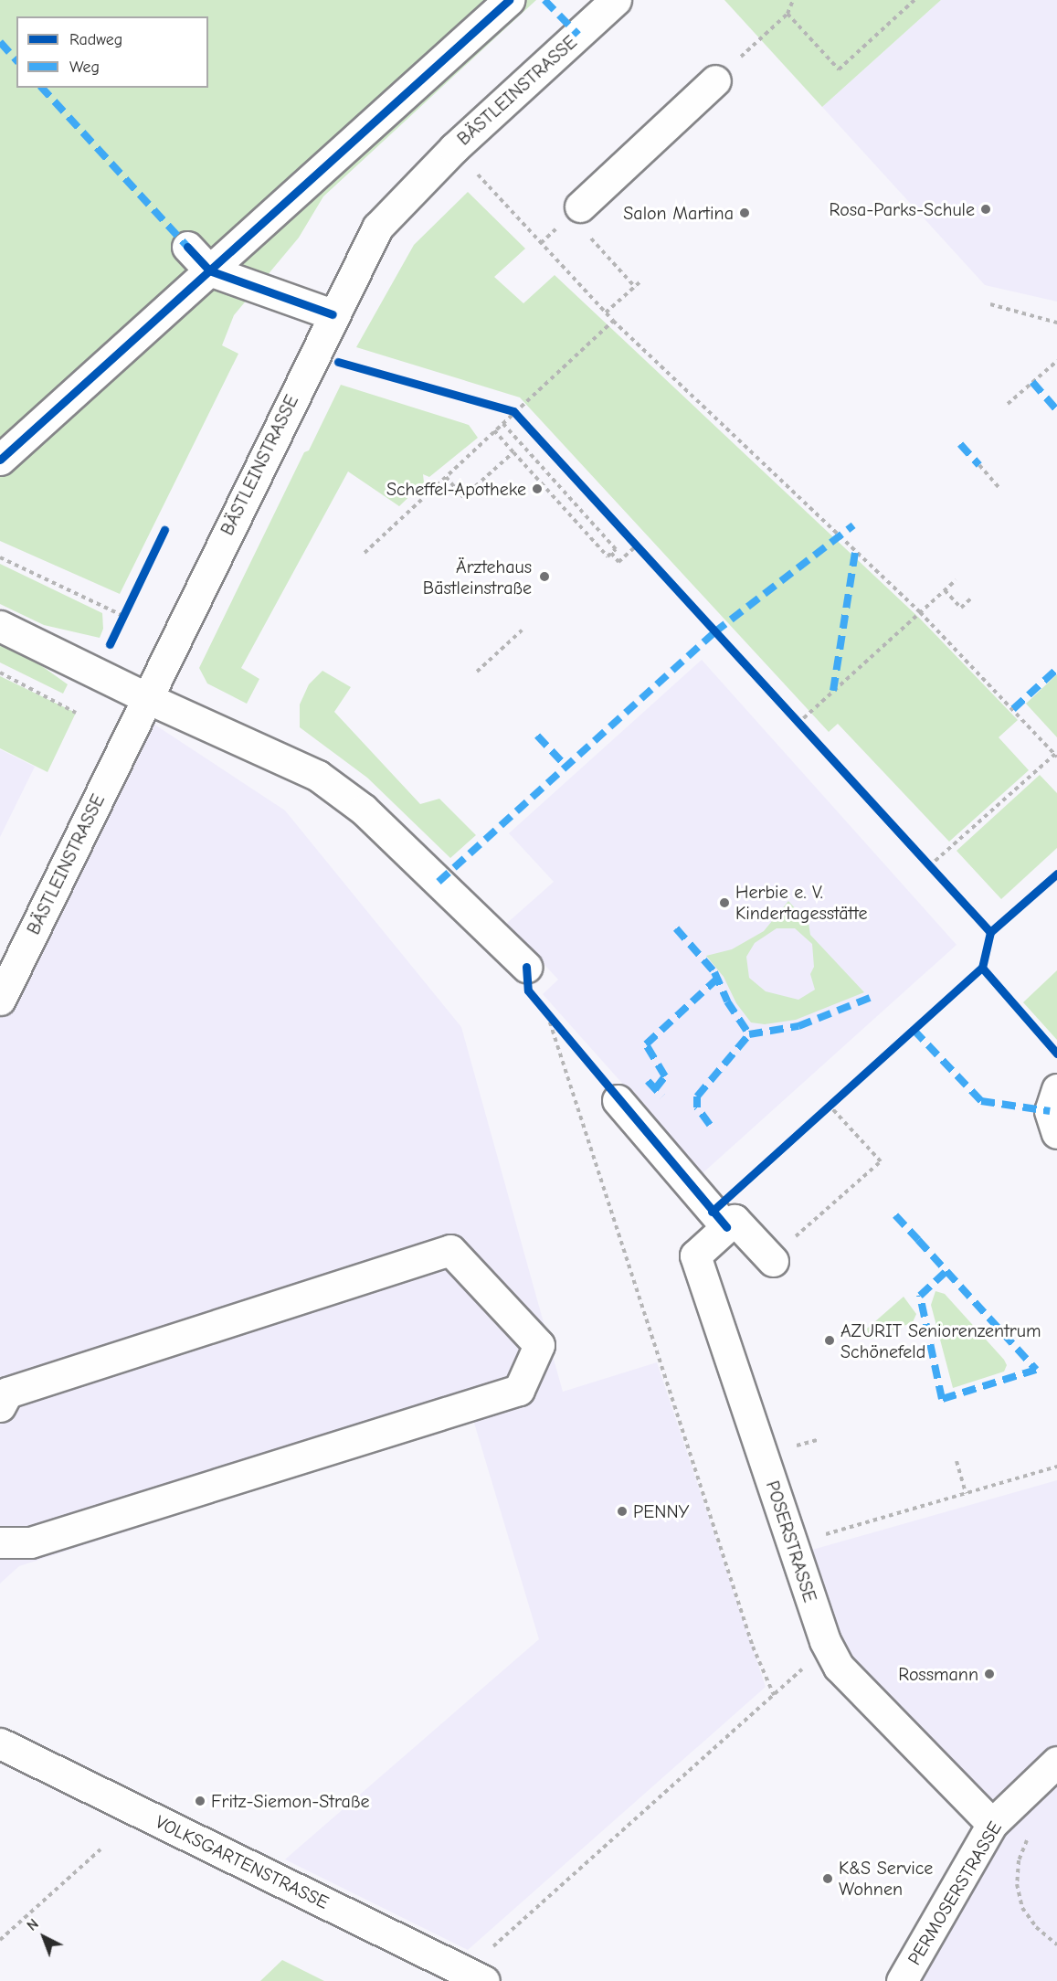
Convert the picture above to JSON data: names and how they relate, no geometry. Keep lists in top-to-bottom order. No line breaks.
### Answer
{"streets":{"street":["BÄSTLEINSTRASSE","POSERSTRASSE","VOLKSGARTENSTRASSE","PERMOSERSTRASSE"]},"crossings":[["POSERSTRASSE","PERMOSERSTRASSE"]],"places":["Rosa-Parks-Schule","Salon Martina","Scheffel-Apotheke","Ärztehaus Bästleinstraße","Herbie e. V. Kindertagesstätte","AZURIT Seniorenzentrum Schönefeld","PENNY","Rossmann","Fritz-Siemon-Straße","K&S Service Wohnen"],"legend":["Radweg","Weg"],"north":"top left"}
